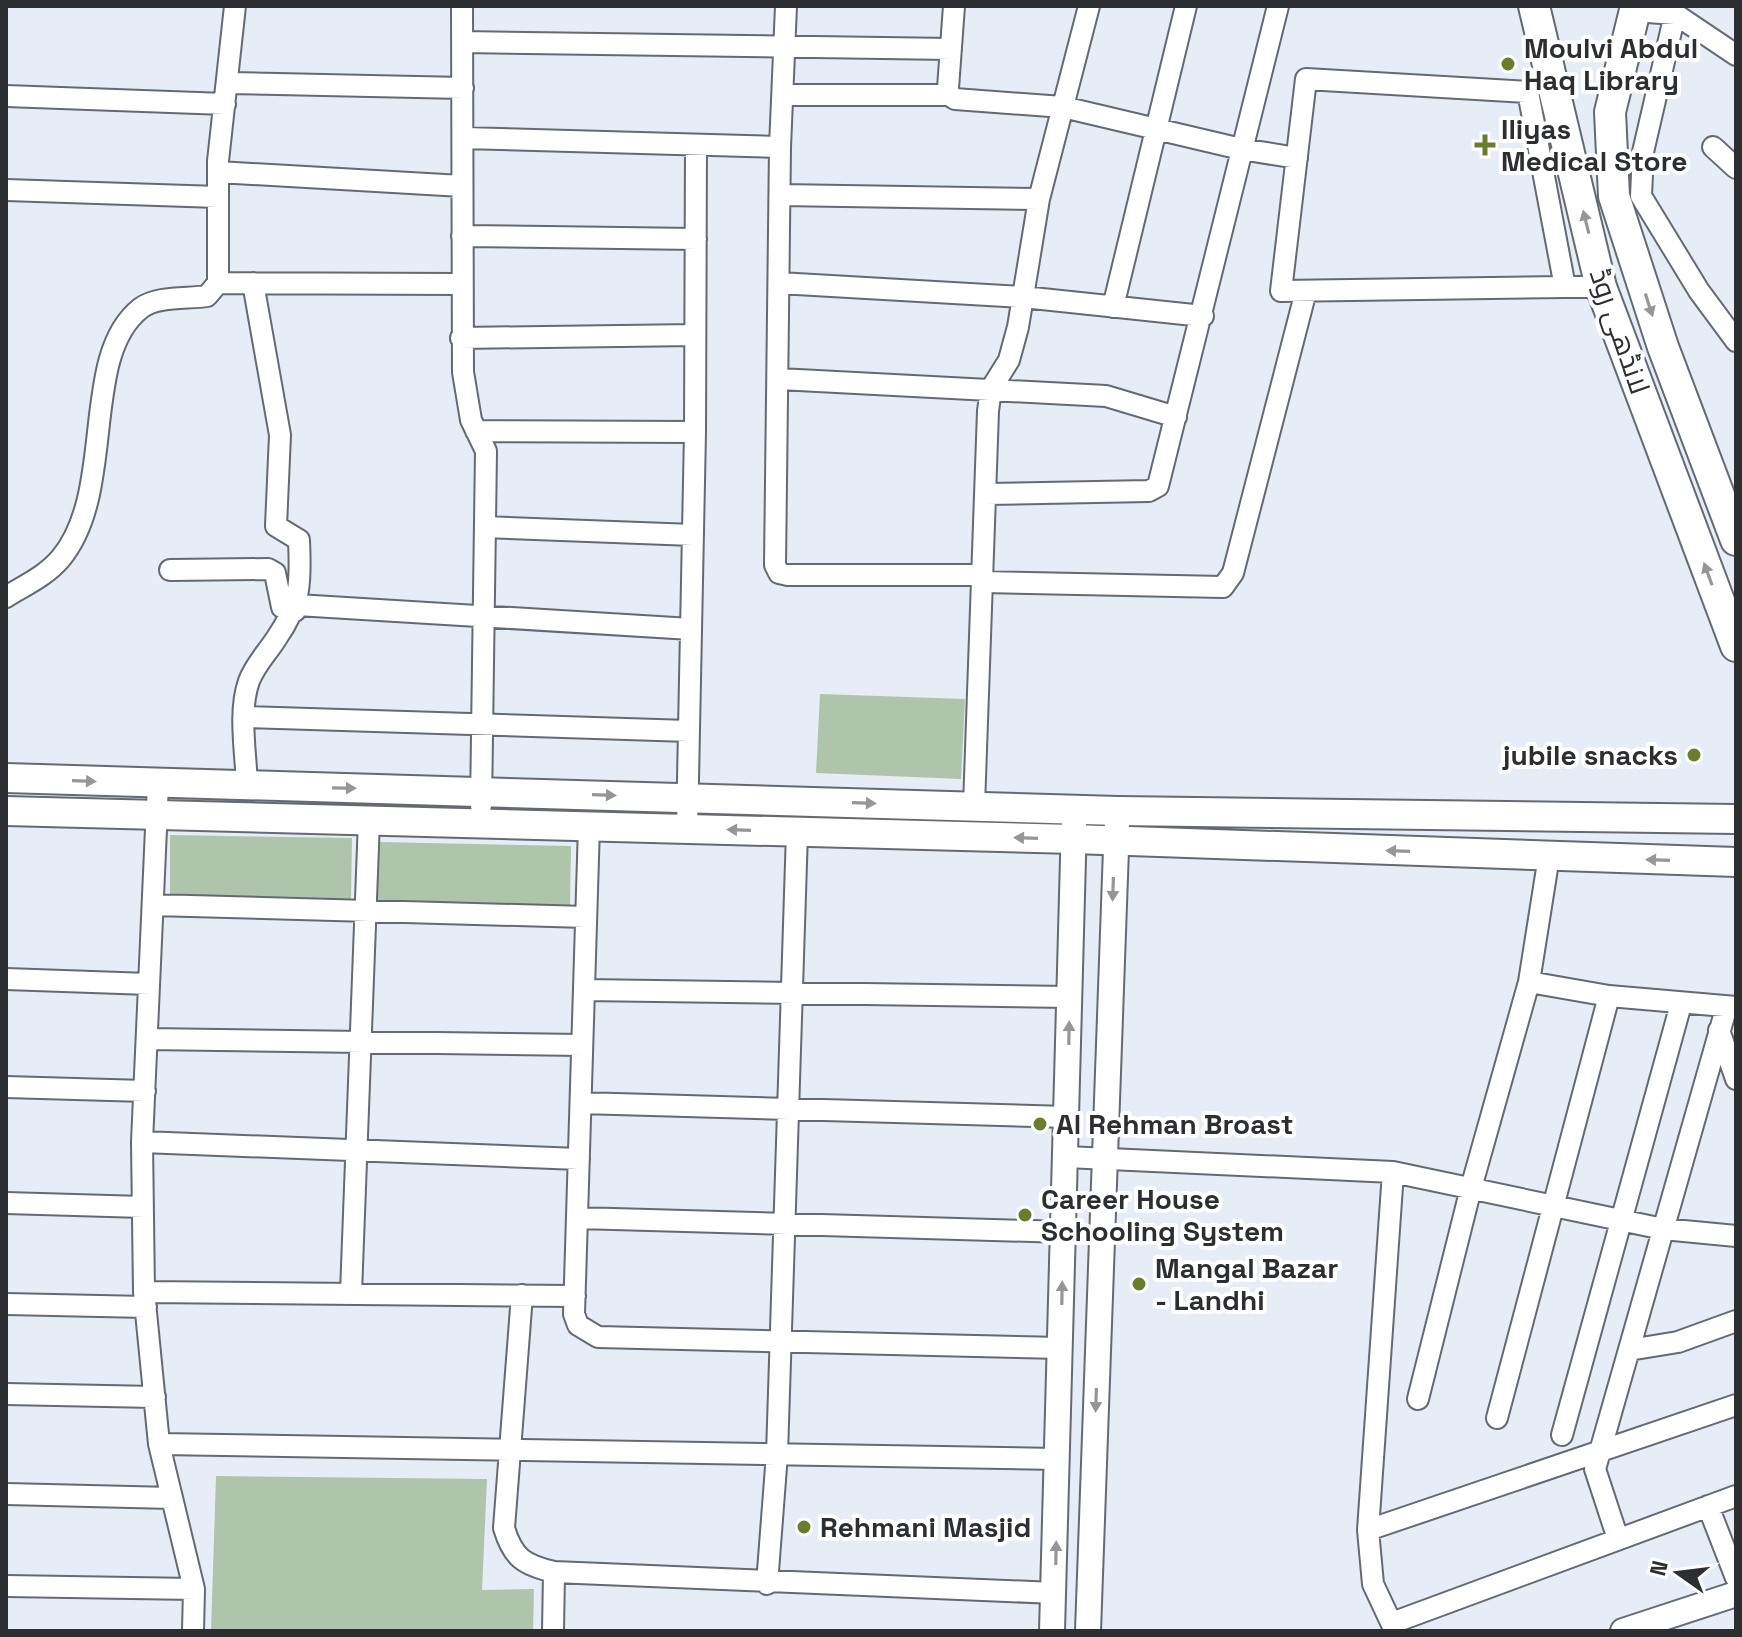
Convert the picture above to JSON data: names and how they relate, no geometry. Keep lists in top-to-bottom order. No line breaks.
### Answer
{"streets":{"main road":["لانڈھی روڈ"]},"places":{"other":["Moulvi Abdul Haq Library","jubile snacks","Al Rehman Broast","Career House Schooling System","Mangal Bazar - Landhi","Rehmani Masjid"],"health":["Iliyas Medical Store"]},"north":"left"}
